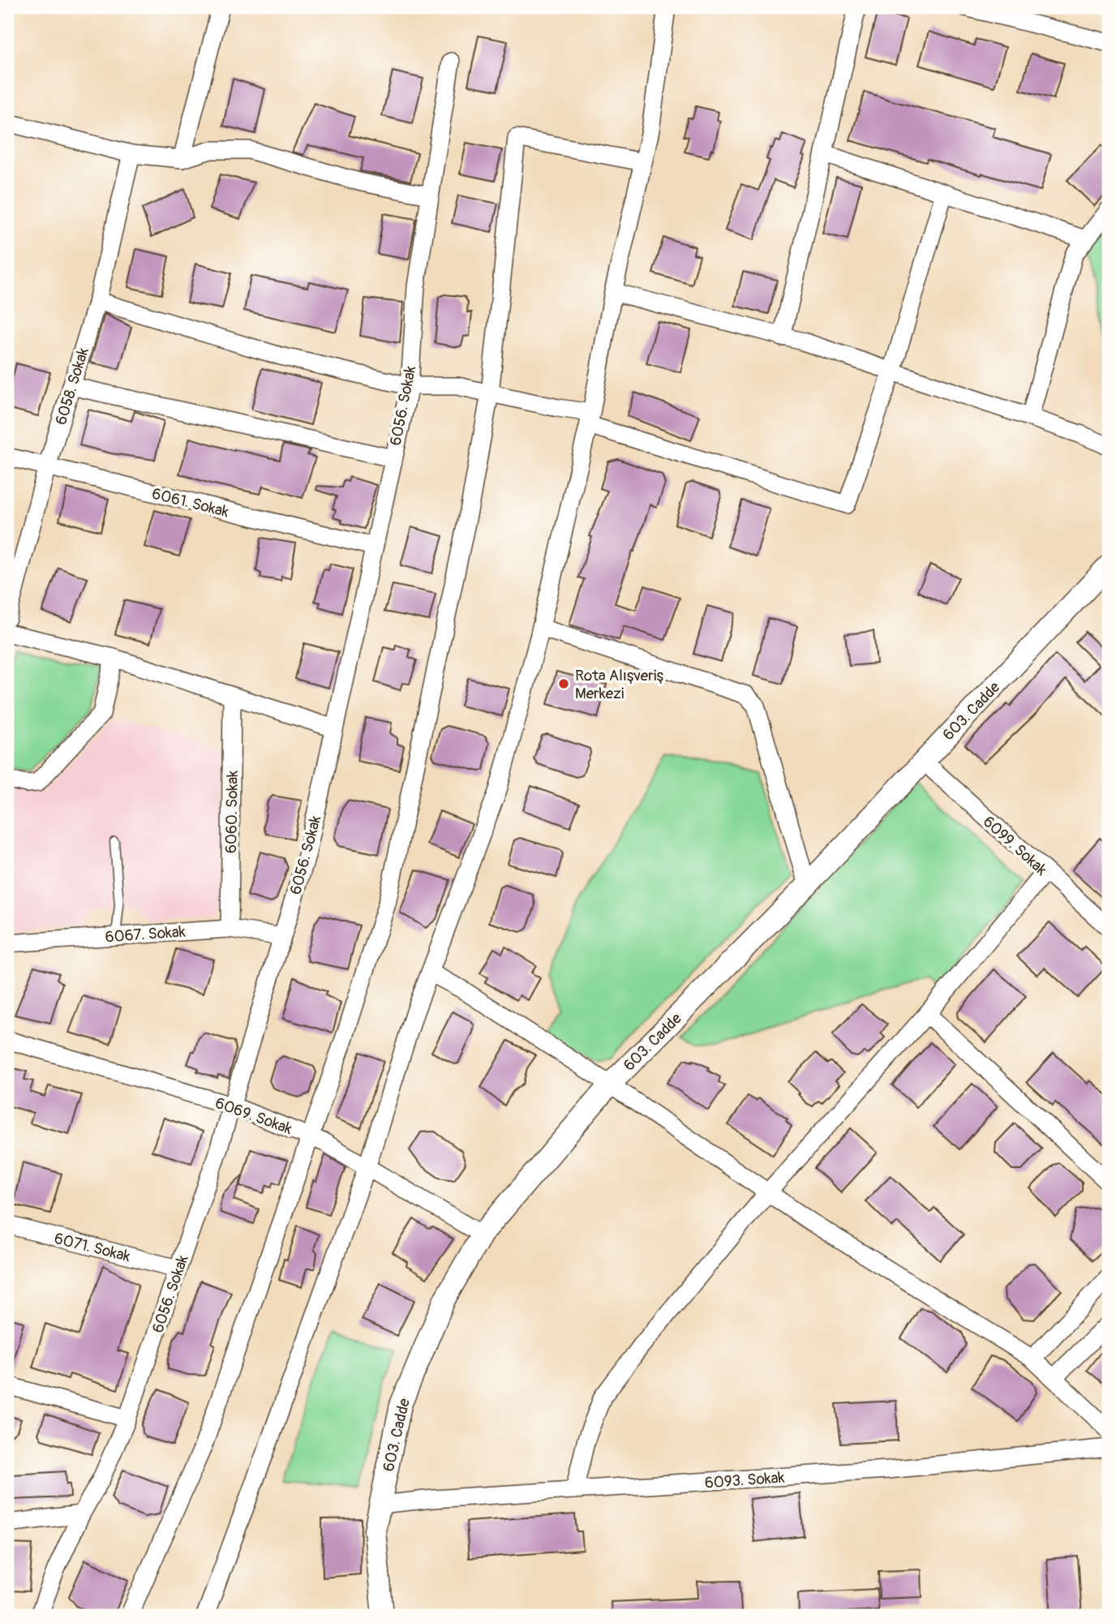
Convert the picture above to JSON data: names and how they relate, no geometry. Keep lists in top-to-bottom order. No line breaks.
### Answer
{"streets":{"street":["6058. Sokak","6056. Sokak","6061. Sokak","603. Cadde","6060. Sokak","6099. Sokak","6067. Sokak","6069. Sokak","6071. Sokak","6093. Sokak"]},"crossings":[["6058. Sokak","6061. Sokak"],["6056. Sokak","6061. Sokak"],["6056. Sokak","6067. Sokak"],["6056. Sokak","6069. Sokak"],["6056. Sokak","6071. Sokak"],["603. Cadde","6099. Sokak"],["603. Cadde","6069. Sokak"],["603. Cadde","6093. Sokak"],["6060. Sokak","6067. Sokak"]],"places":["Rota Alışveriş Merkezi"]}
